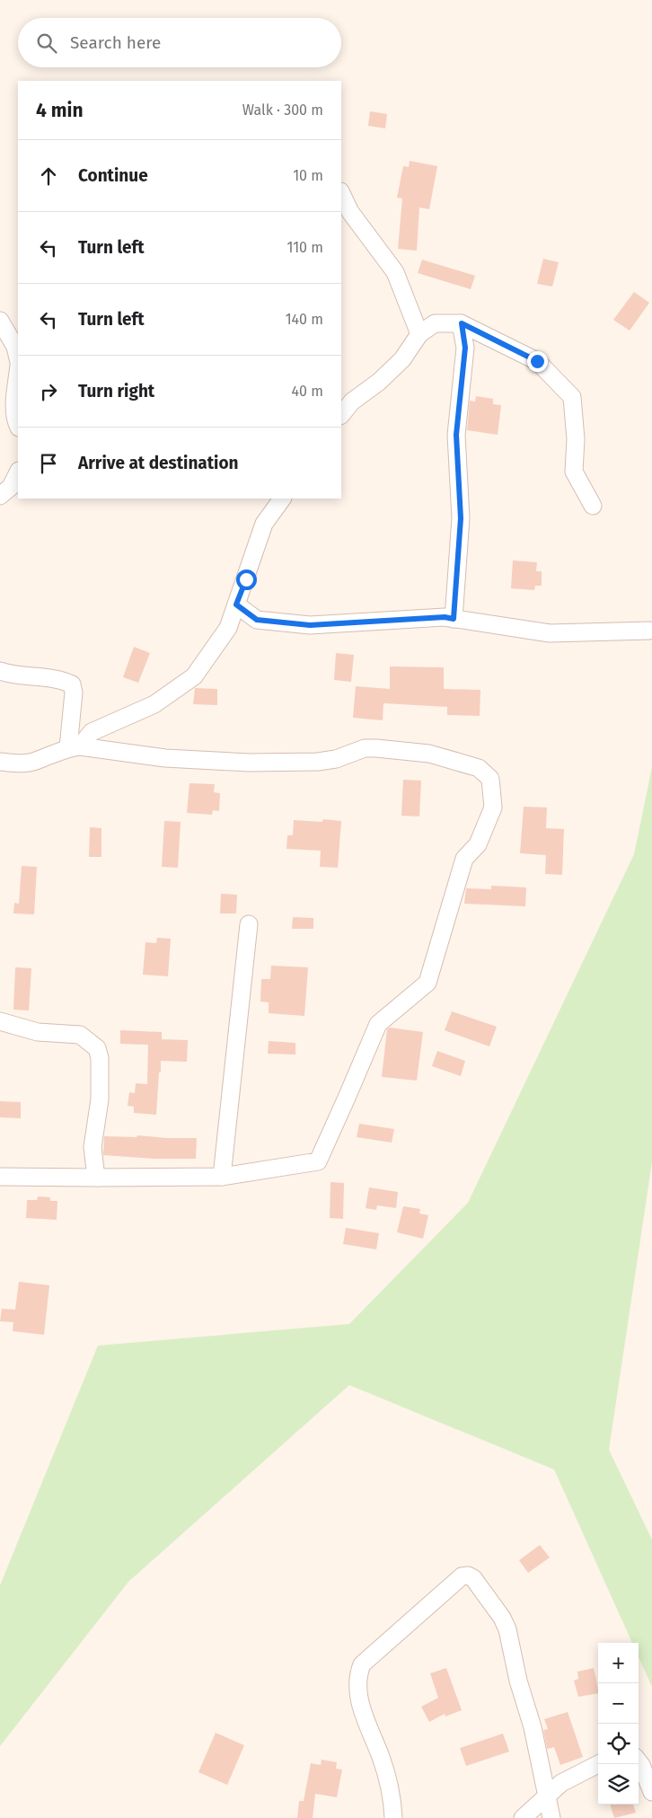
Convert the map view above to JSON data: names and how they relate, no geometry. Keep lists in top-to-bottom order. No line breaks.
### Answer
{"page":{"search":"Search here","heading":["4 min","Walk · 300 m"],"list":[["Continue","10 m"],["Turn left","110 m"],["Turn left","140 m"],["Turn right","40 m"],"Arrive at destination"],"map_buttons":["+","−"]}}
